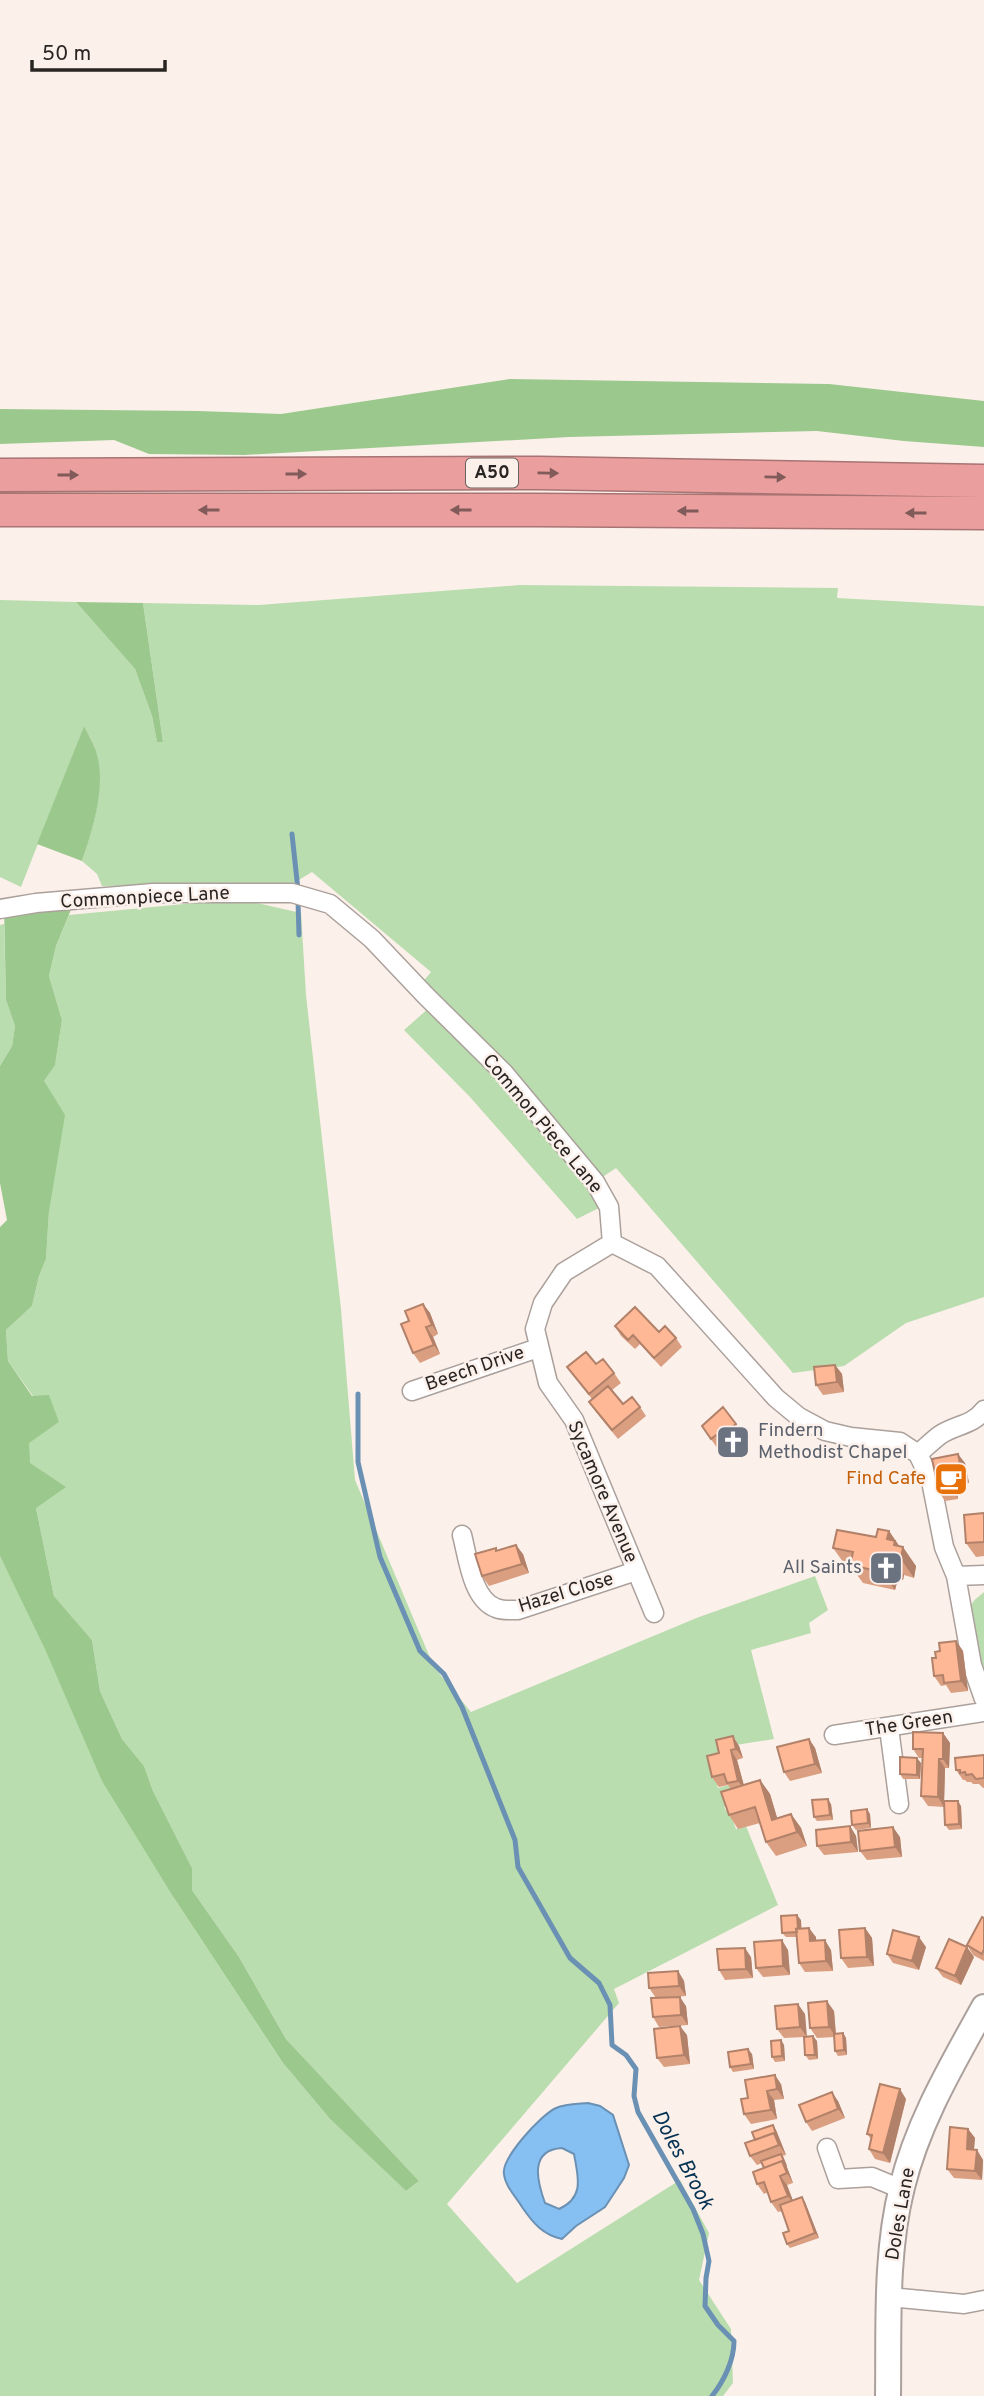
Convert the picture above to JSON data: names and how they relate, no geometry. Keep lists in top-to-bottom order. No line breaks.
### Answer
{"streets":{"highway":["A50"],"street":["Commonpiece Lane","Common Piece Lane","Beech Drive","Sycamore Avenue","Hazel Close","The Green","Doles Lane"]},"crossings":[["Commonpiece Lane","Common Piece Lane"],["Common Piece Lane","Sycamore Avenue"],["Beech Drive","Sycamore Avenue"],["Sycamore Avenue","Hazel Close"]],"water":["Doles Brook"],"places":{"church":["Findern Methodist Chapel","All Saints"],"cafe":["Find Cafe"]},"scale_bar":"50 m"}
